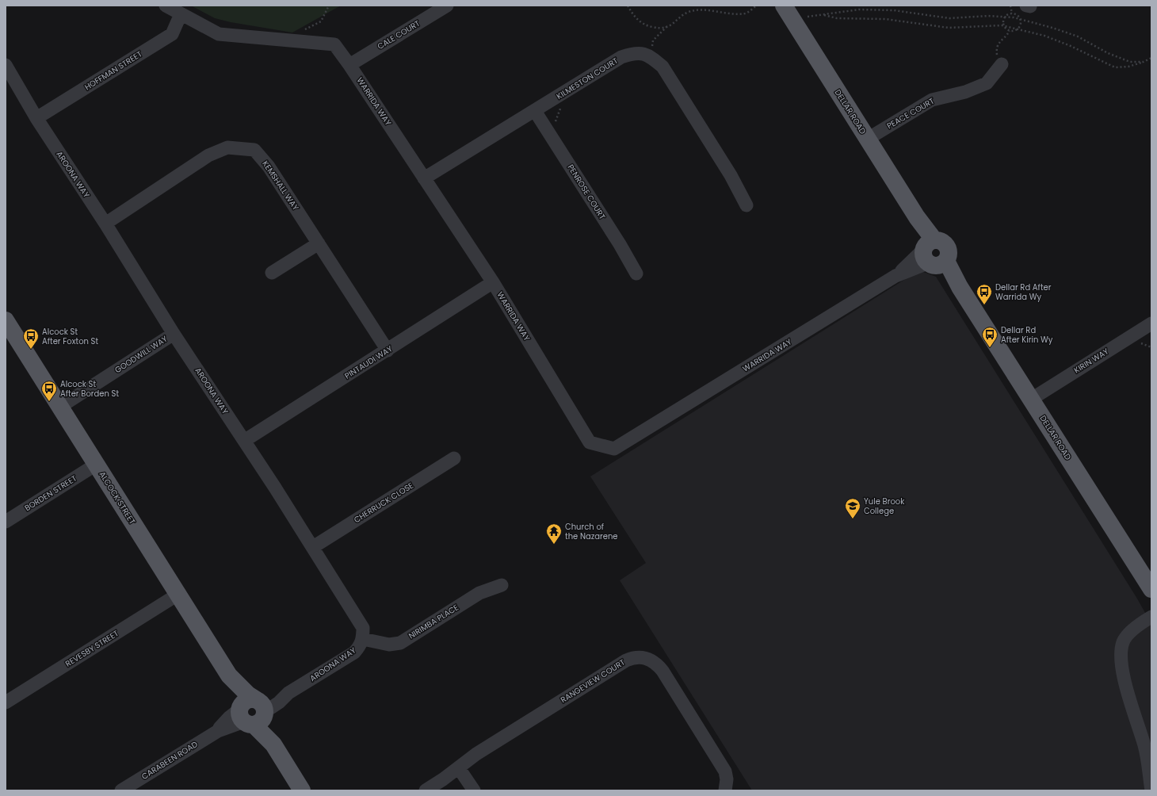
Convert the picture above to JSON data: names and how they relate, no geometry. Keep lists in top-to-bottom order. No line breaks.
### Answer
{"streets":{"main road":["DELLAR ROAD","ALCOCK STREET"],"street":["CALE COURT","HOFFMAN STREET","KILMESTON COURT","WARRIDA WAY","PEACE COURT","AROONA WAY","KEMSHALL WAY","PENROSE COURT","GOODWILL WAY","KIRIN WAY","PINTAUDI WAY","BORDEN STREET","CHERRUCK CLOSE","NIRIMBA PLACE","REVESBY STREET","RANGEVIEW COURT","CARABEEN ROAD"]},"crossings":[["CALE COURT","WARRIDA WAY"],["HOFFMAN STREET","WARRIDA WAY"],["HOFFMAN STREET","AROONA WAY"],["KILMESTON COURT","WARRIDA WAY"],["KILMESTON COURT","PENROSE COURT"],["WARRIDA WAY","DELLAR ROAD"],["WARRIDA WAY","PINTAUDI WAY"],["DELLAR ROAD","PEACE COURT"],["DELLAR ROAD","KIRIN WAY"],["AROONA WAY","KEMSHALL WAY"],["AROONA WAY","GOODWILL WAY"],["AROONA WAY","PINTAUDI WAY"],["AROONA WAY","ALCOCK STREET"],["AROONA WAY","CHERRUCK CLOSE"],["AROONA WAY","NIRIMBA PLACE"],["AROONA WAY","CARABEEN ROAD"],["KEMSHALL WAY","PINTAUDI WAY"],["GOODWILL WAY","ALCOCK STREET"],["BORDEN STREET","ALCOCK STREET"],["ALCOCK STREET","REVESBY STREET"],["ALCOCK STREET","CARABEEN ROAD"]],"places":{"bus stop":["Dellar Rd After Warrida Wy","Dellar Rd After Kirin Wy","Alcock St After Foxton St","Alcock St After Borden St"],"school or university":["Yule Brook College"],"temple":["Church of the Nazarene"]}}
